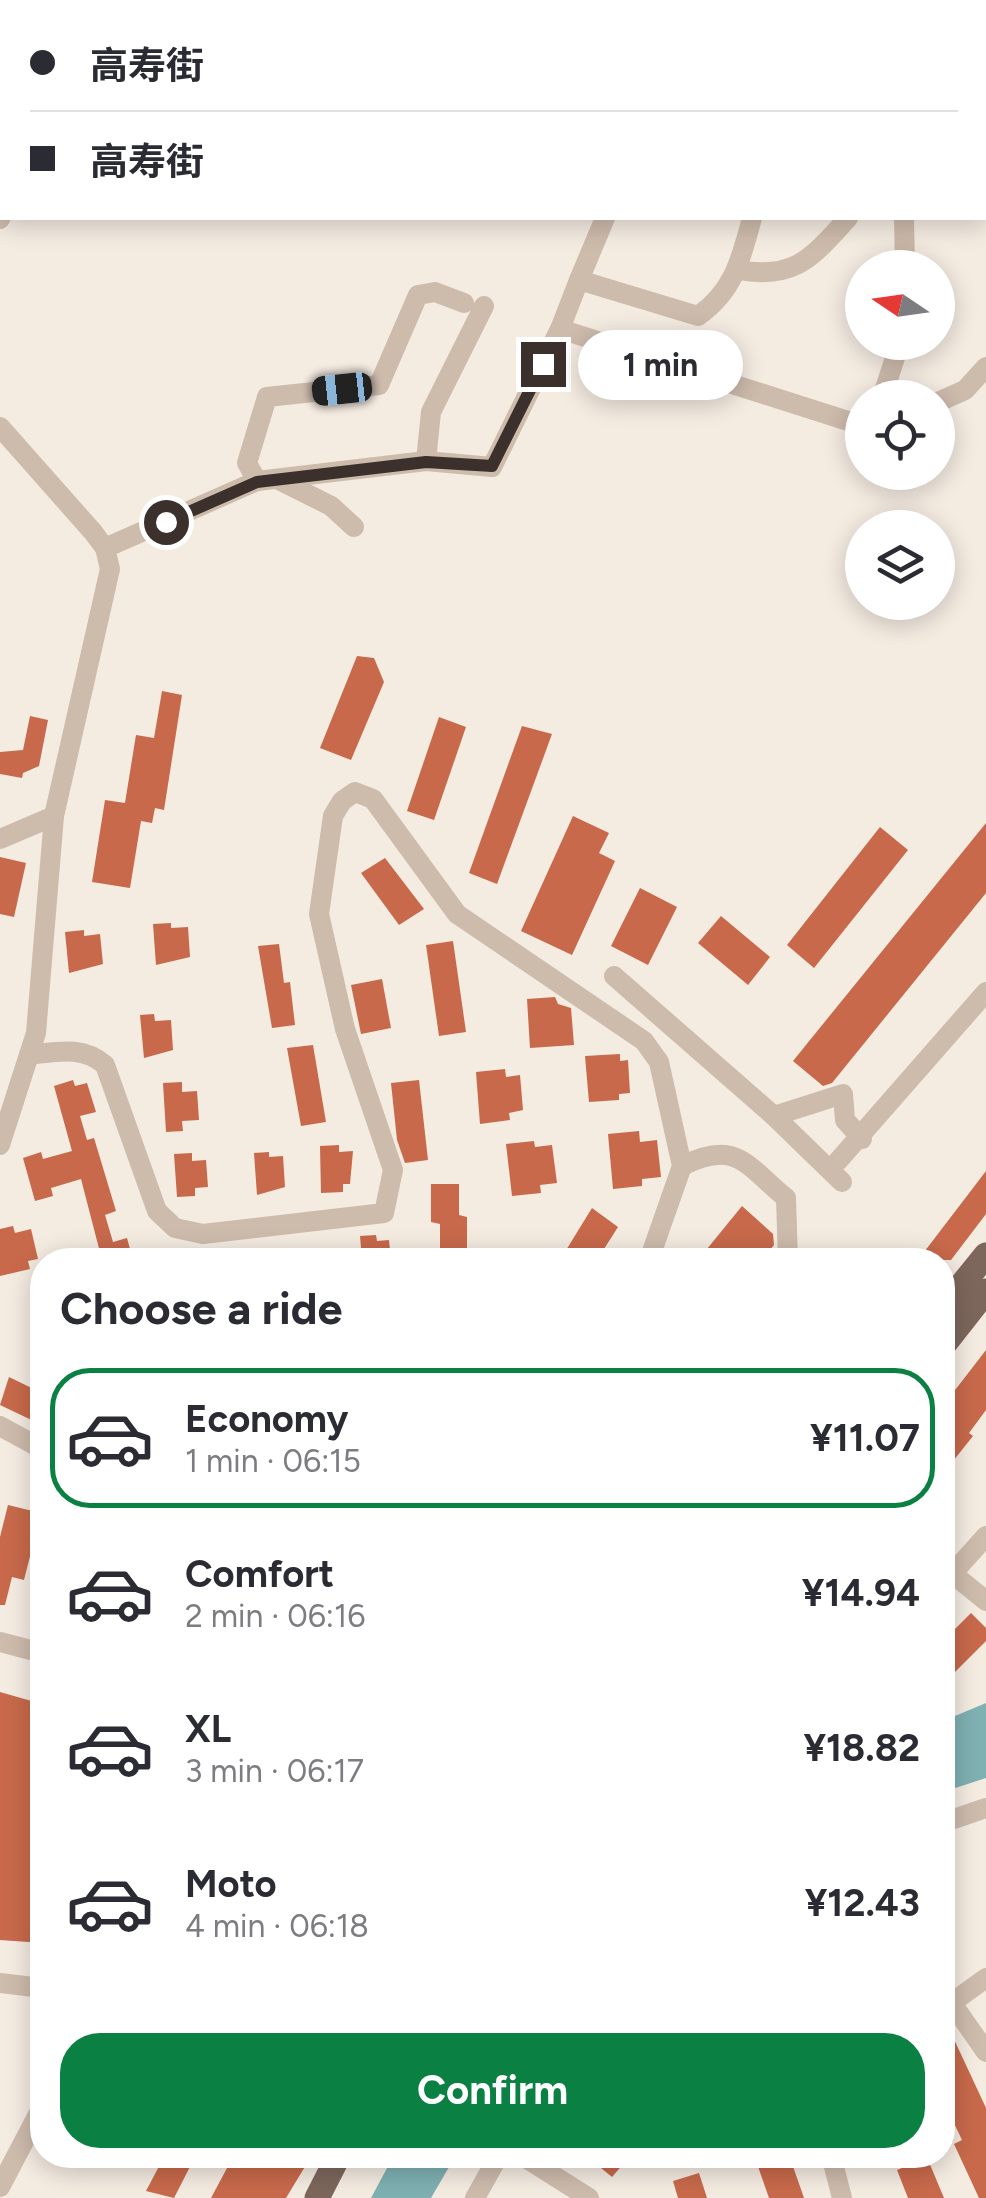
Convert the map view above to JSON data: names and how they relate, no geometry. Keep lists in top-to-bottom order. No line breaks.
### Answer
{"north":"left","page":{"banner":["高寿街","高寿街"],"bubble":"1 min","heading":"Choose a ride","list":[{"name":"Economy","note":"1 min · 06:15","value":"¥11.07"},{"name":"Comfort","note":"2 min · 06:16","value":"¥14.94"},{"name":"XL","note":"3 min · 06:17","value":"¥18.82"},{"name":"Moto","note":"4 min · 06:18","value":"¥12.43"}],"buttons":"Confirm"}}
